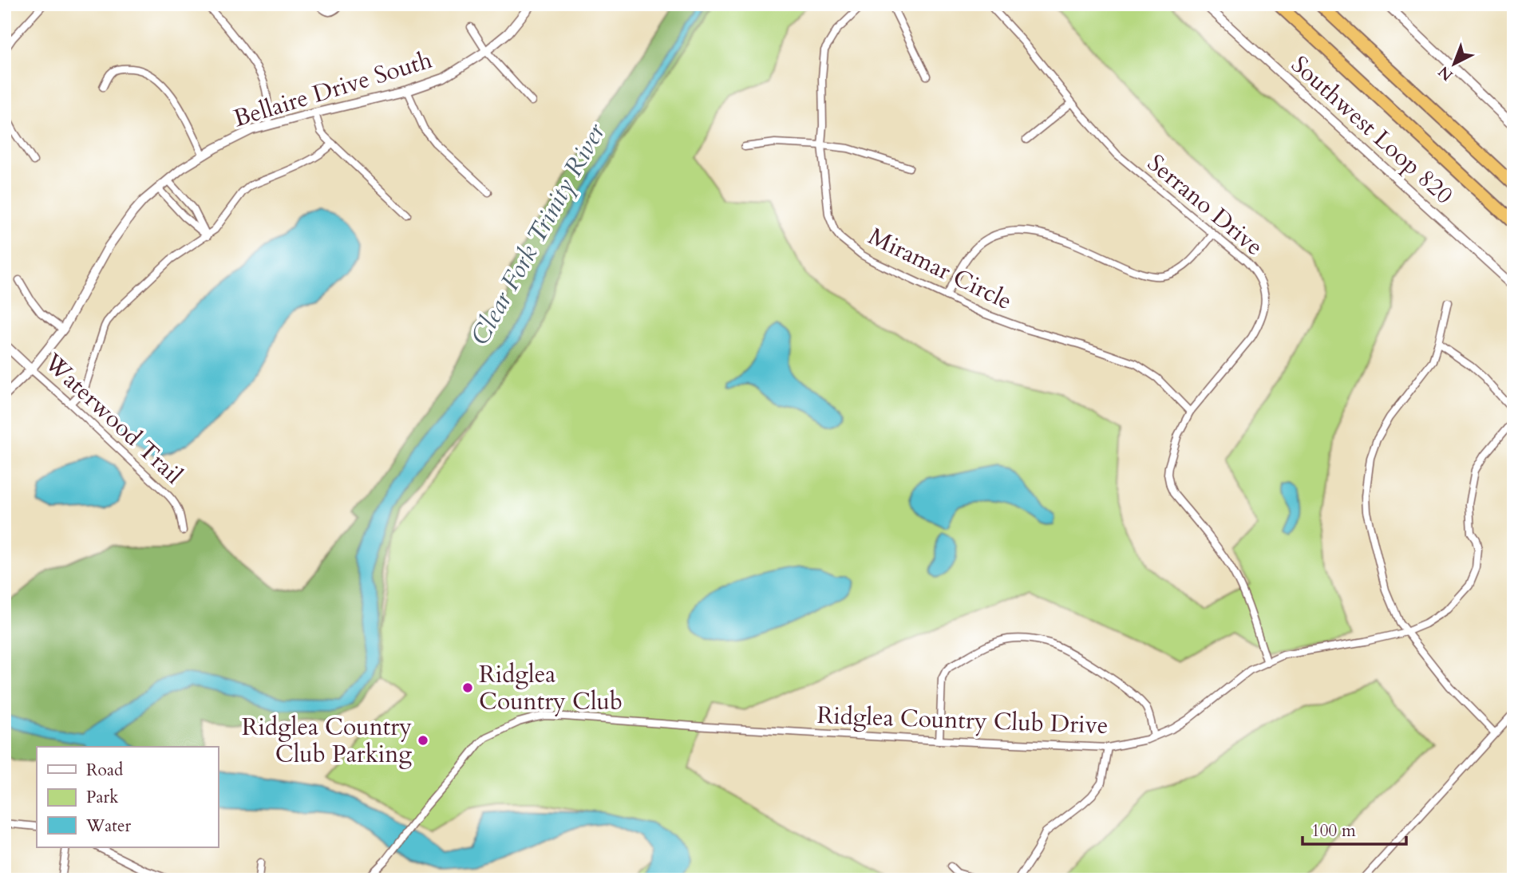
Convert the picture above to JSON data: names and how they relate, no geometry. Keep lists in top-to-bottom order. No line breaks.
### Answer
{"streets":{"street":["Bellaire Drive South","Southwest Loop 820","Serrano Drive","Miramar Circle","Waterwood Trail","Ridglea Country Club Drive"]},"crossings":[["Bellaire Drive South","Waterwood Trail"],["Serrano Drive","Miramar Circle"],["Serrano Drive","Ridglea Country Club Drive"]],"water":["Clear Fork Trinity River"],"places":["Ridglea Country Club","Ridglea Country Club Parking"],"legend":["Road","Park","Water"],"scale_bar":"100 m","north":"bottom left"}
